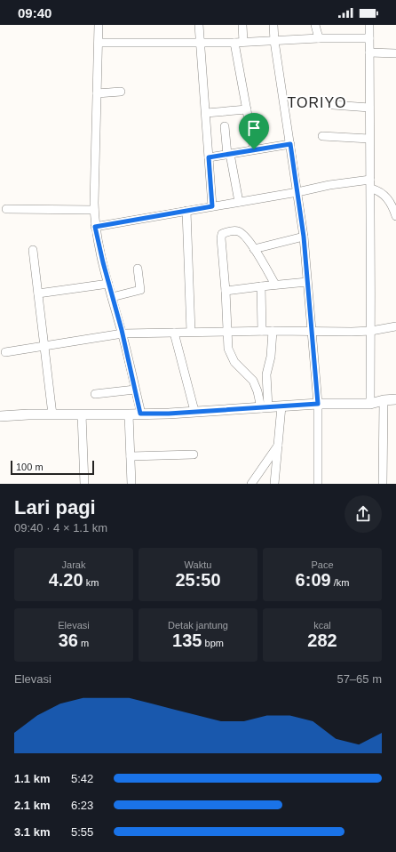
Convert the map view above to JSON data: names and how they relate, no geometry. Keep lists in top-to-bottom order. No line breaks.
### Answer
{"districts":["TORIYO"],"scale_bar":"100 m","page":{"status":"09:40","scale":"100 m","heading":["Lari pagi","09:40 · 4 × 1.1 km"],"stats":[["Jarak","4.20 km"],["Waktu","25:50"],["Pace","6:09 /km"],["Elevasi","36 m"],["Detak jantung","135 bpm"],["kcal","282"]],"chart":["Elevasi","57–65 m"],"list":[{"name":"1.1 km","note":"5:42"},{"name":"2.1 km","note":"6:23"},{"name":"3.1 km","note":"5:55"}]}}
